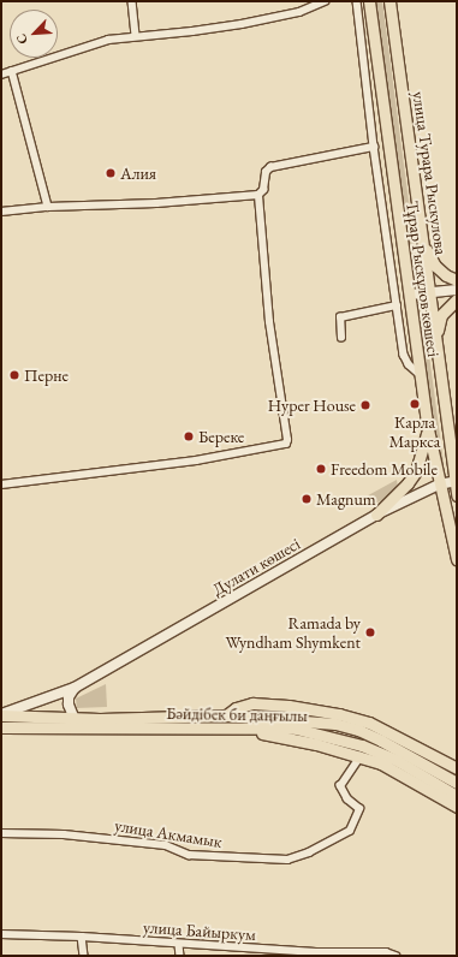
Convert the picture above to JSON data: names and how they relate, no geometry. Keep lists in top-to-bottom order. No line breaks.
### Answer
{"streets":{"main road":["улица Турара Рыскулова","Тұрар Рыскұлов көшесі","Дулати көшесі","Бәйдібек би даңғылы"],"street":["улица Акмамык","улица Байыркум"]},"crossings":[["улица Турара Рыскулова","Тұрар Рыскұлов көшесі"],["Тұрар Рыскұлов көшесі","Дулати көшесі"],["Дулати көшесі","Бәйдібек би даңғылы"]],"places":["Алия","Перне","Карла Маркса","Hyper House","Береке","Freedom Mobile","Magnum","Ramada by Wyndham Shymkent"],"north":"bottom left"}
